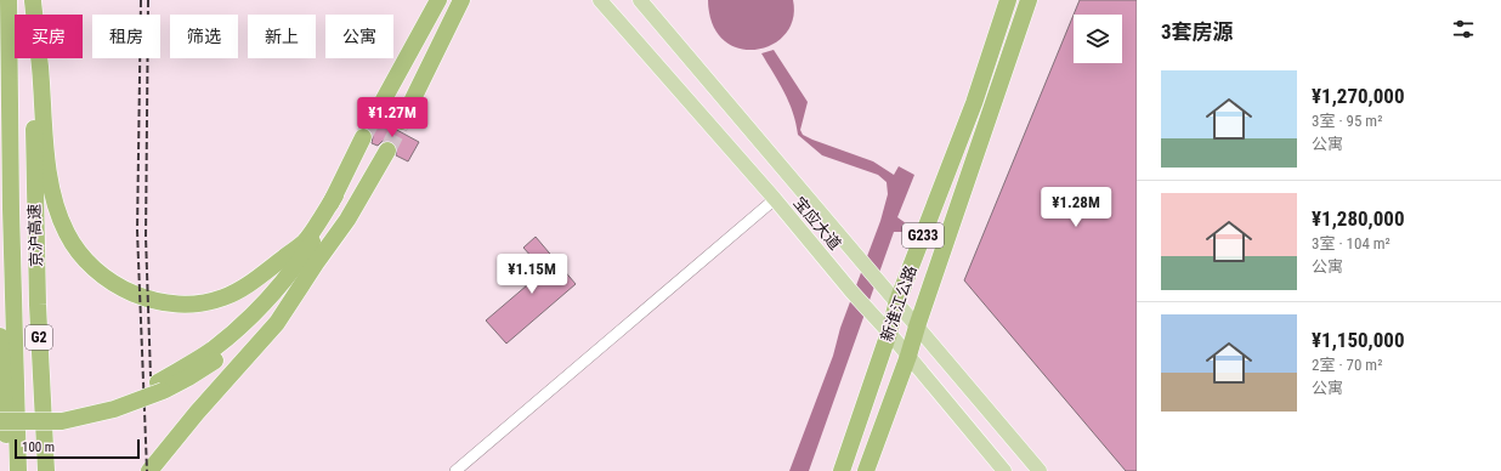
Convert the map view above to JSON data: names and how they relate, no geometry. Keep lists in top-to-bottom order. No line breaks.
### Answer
{"streets":{"highway":["京沪高速","G233","新淮江公路","G2"],"main road":["宝应大道"]},"crossings":[["宝应大道","新淮江公路"]],"scale_bar":"100 m","page":{"heading":"3套房源","chip":["买房","租房","筛选","新上","公寓"],"list":[{"name":"¥1,270,000","note":"3室 · 95 m² · 公寓"},{"name":"¥1,280,000","note":"3室 · 104 m² · 公寓"},{"name":"¥1,150,000","note":"2室 · 70 m² · 公寓"}],"price":["¥1.27M","¥1.28M","¥1.15M"],"scale":"100 m"}}
